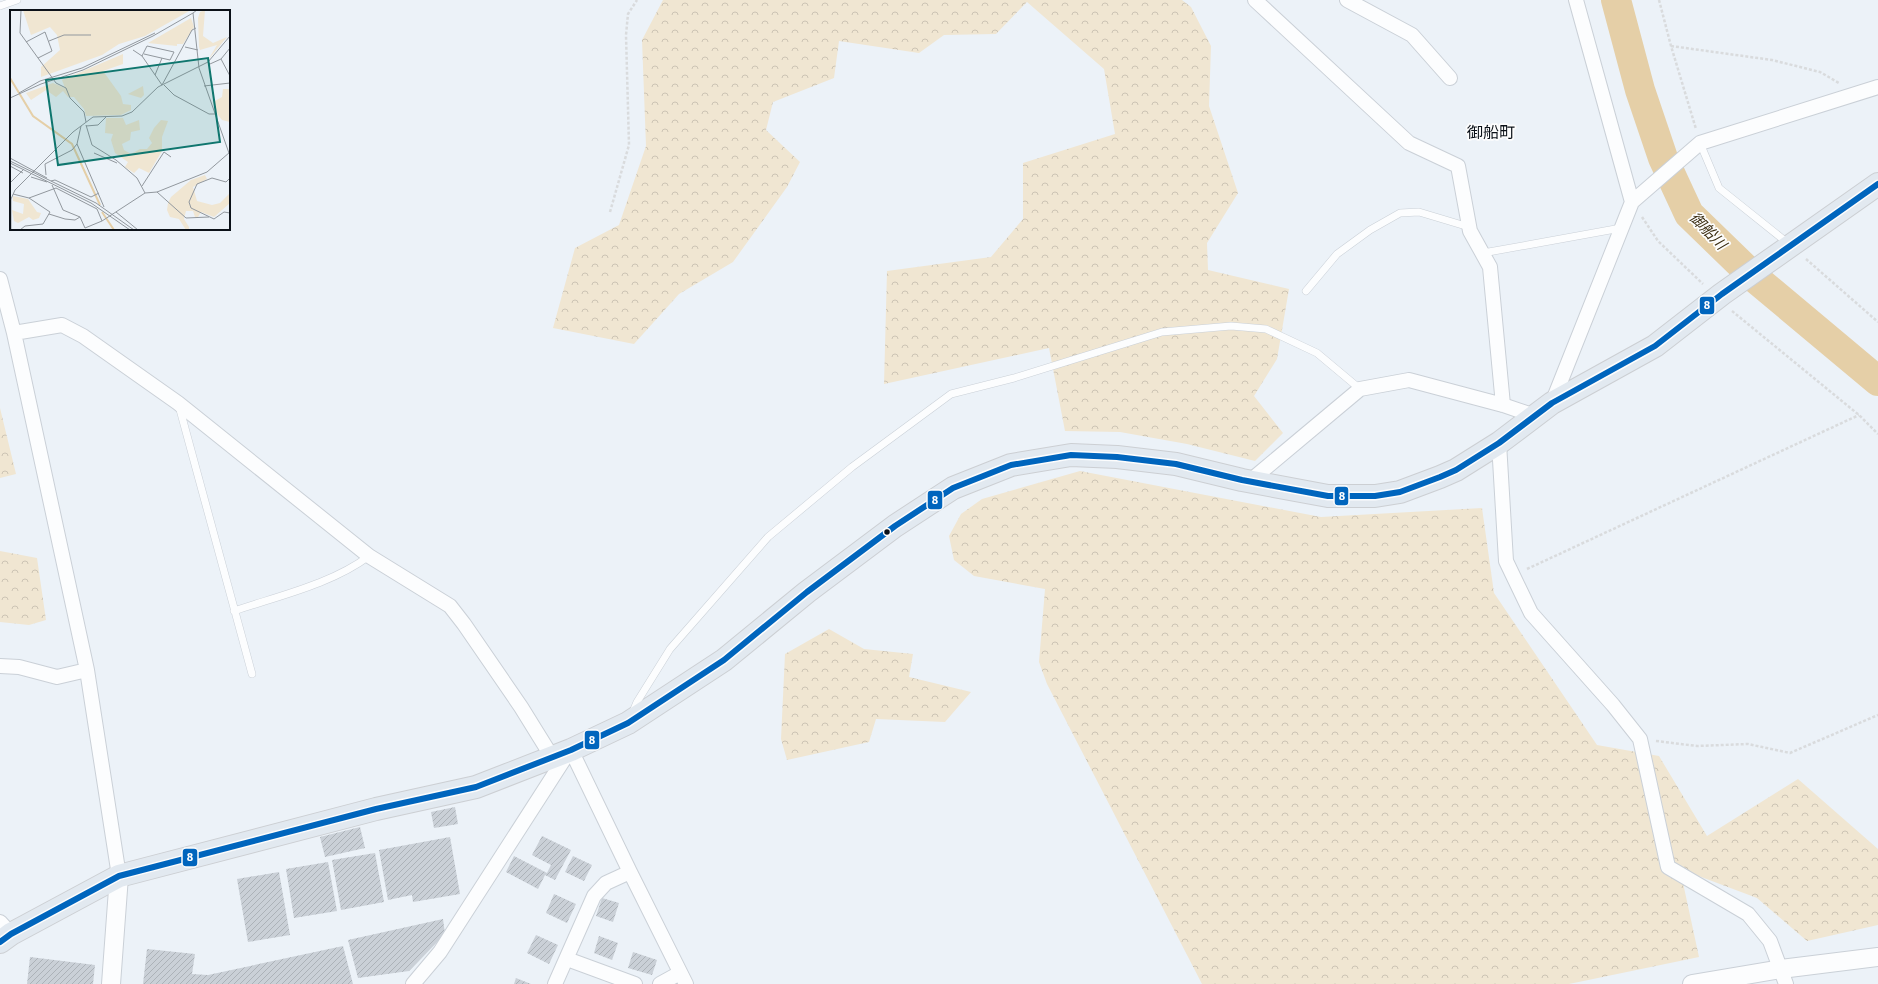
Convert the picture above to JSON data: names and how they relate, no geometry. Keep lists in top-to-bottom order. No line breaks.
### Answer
{"districts":["御船町"],"water":["御船川"],"lines":["transit line 8"]}
